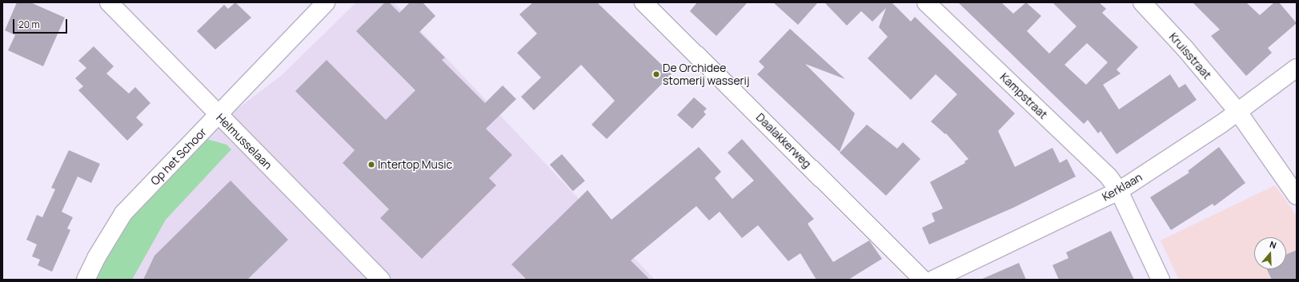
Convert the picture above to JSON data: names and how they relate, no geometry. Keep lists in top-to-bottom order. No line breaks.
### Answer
{"streets":{"street":["Kruisstraat","Kampstraat","Daalakkerweg","Helmusselaan","Op het Schoor","Kerklaan"]},"crossings":[["Kruisstraat","Kerklaan"],["Kampstraat","Kerklaan"],["Helmusselaan","Op het Schoor"]],"places":["De Orchidee stomerij wasserij","Intertop Music"],"scale_bar":"20 m","north":"top"}
